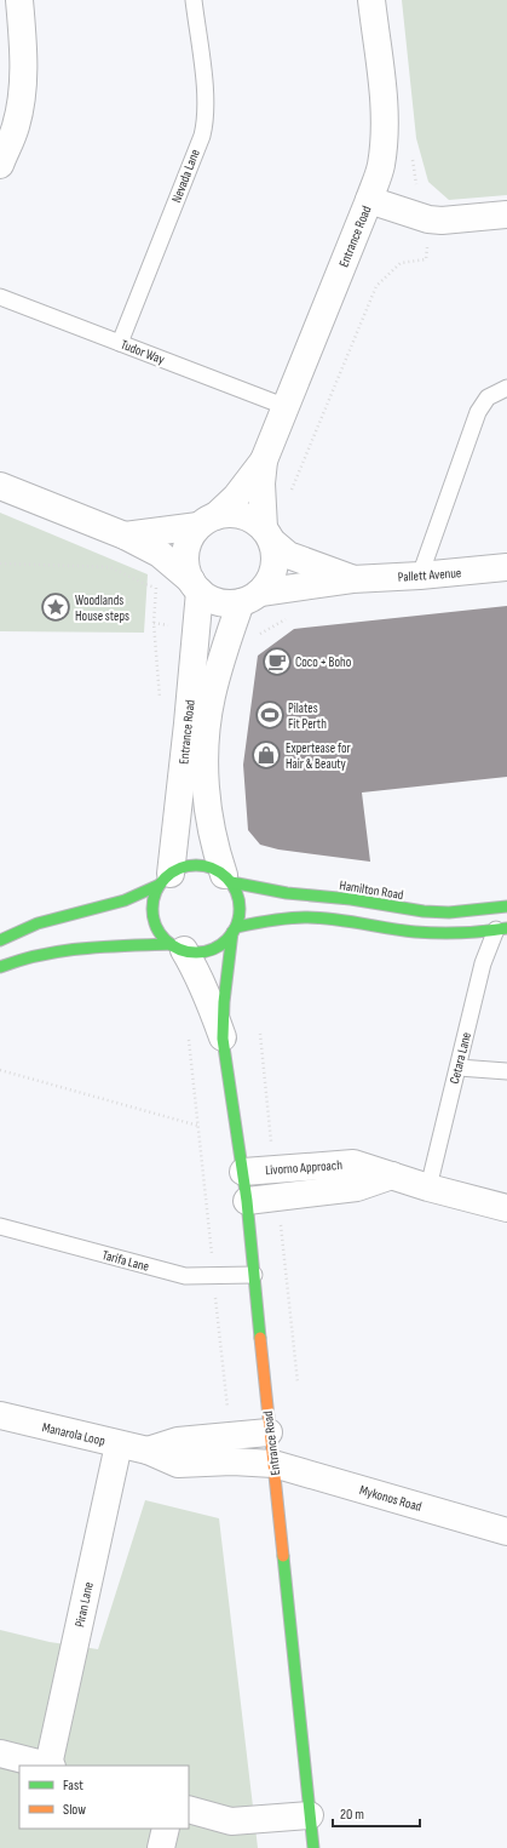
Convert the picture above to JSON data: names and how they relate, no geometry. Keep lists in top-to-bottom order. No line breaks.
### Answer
{"streets":{"main road":["Entrance Road","Hamilton Road"],"street":["Pallett Avenue","Livorno Approach","Manarola Loop","Mykonos Road","Piran Lane"],"lane":["Nevada Lane","Tudor Way","Cetara Lane","Tarifa Lane"]},"crossings":[["Nevada Lane","Tudor Way"],["Entrance Road","Tudor Way"],["Entrance Road","Pallett Avenue"],["Entrance Road","Hamilton Road"],["Entrance Road","Livorno Approach"],["Entrance Road","Tarifa Lane"],["Entrance Road","Manarola Loop"],["Entrance Road","Mykonos Road"],["Cetara Lane","Livorno Approach"],["Manarola Loop","Mykonos Road"],["Manarola Loop","Piran Lane"]],"places":{"place":["Woodlands House steps"],"cafe":["Coco + Boho"],"sports":["Pilates Fit Perth"],"shop":["Expertease for Hair & Beauty"]},"legend":["Fast","Slow"],"scale_bar":"20 m"}
